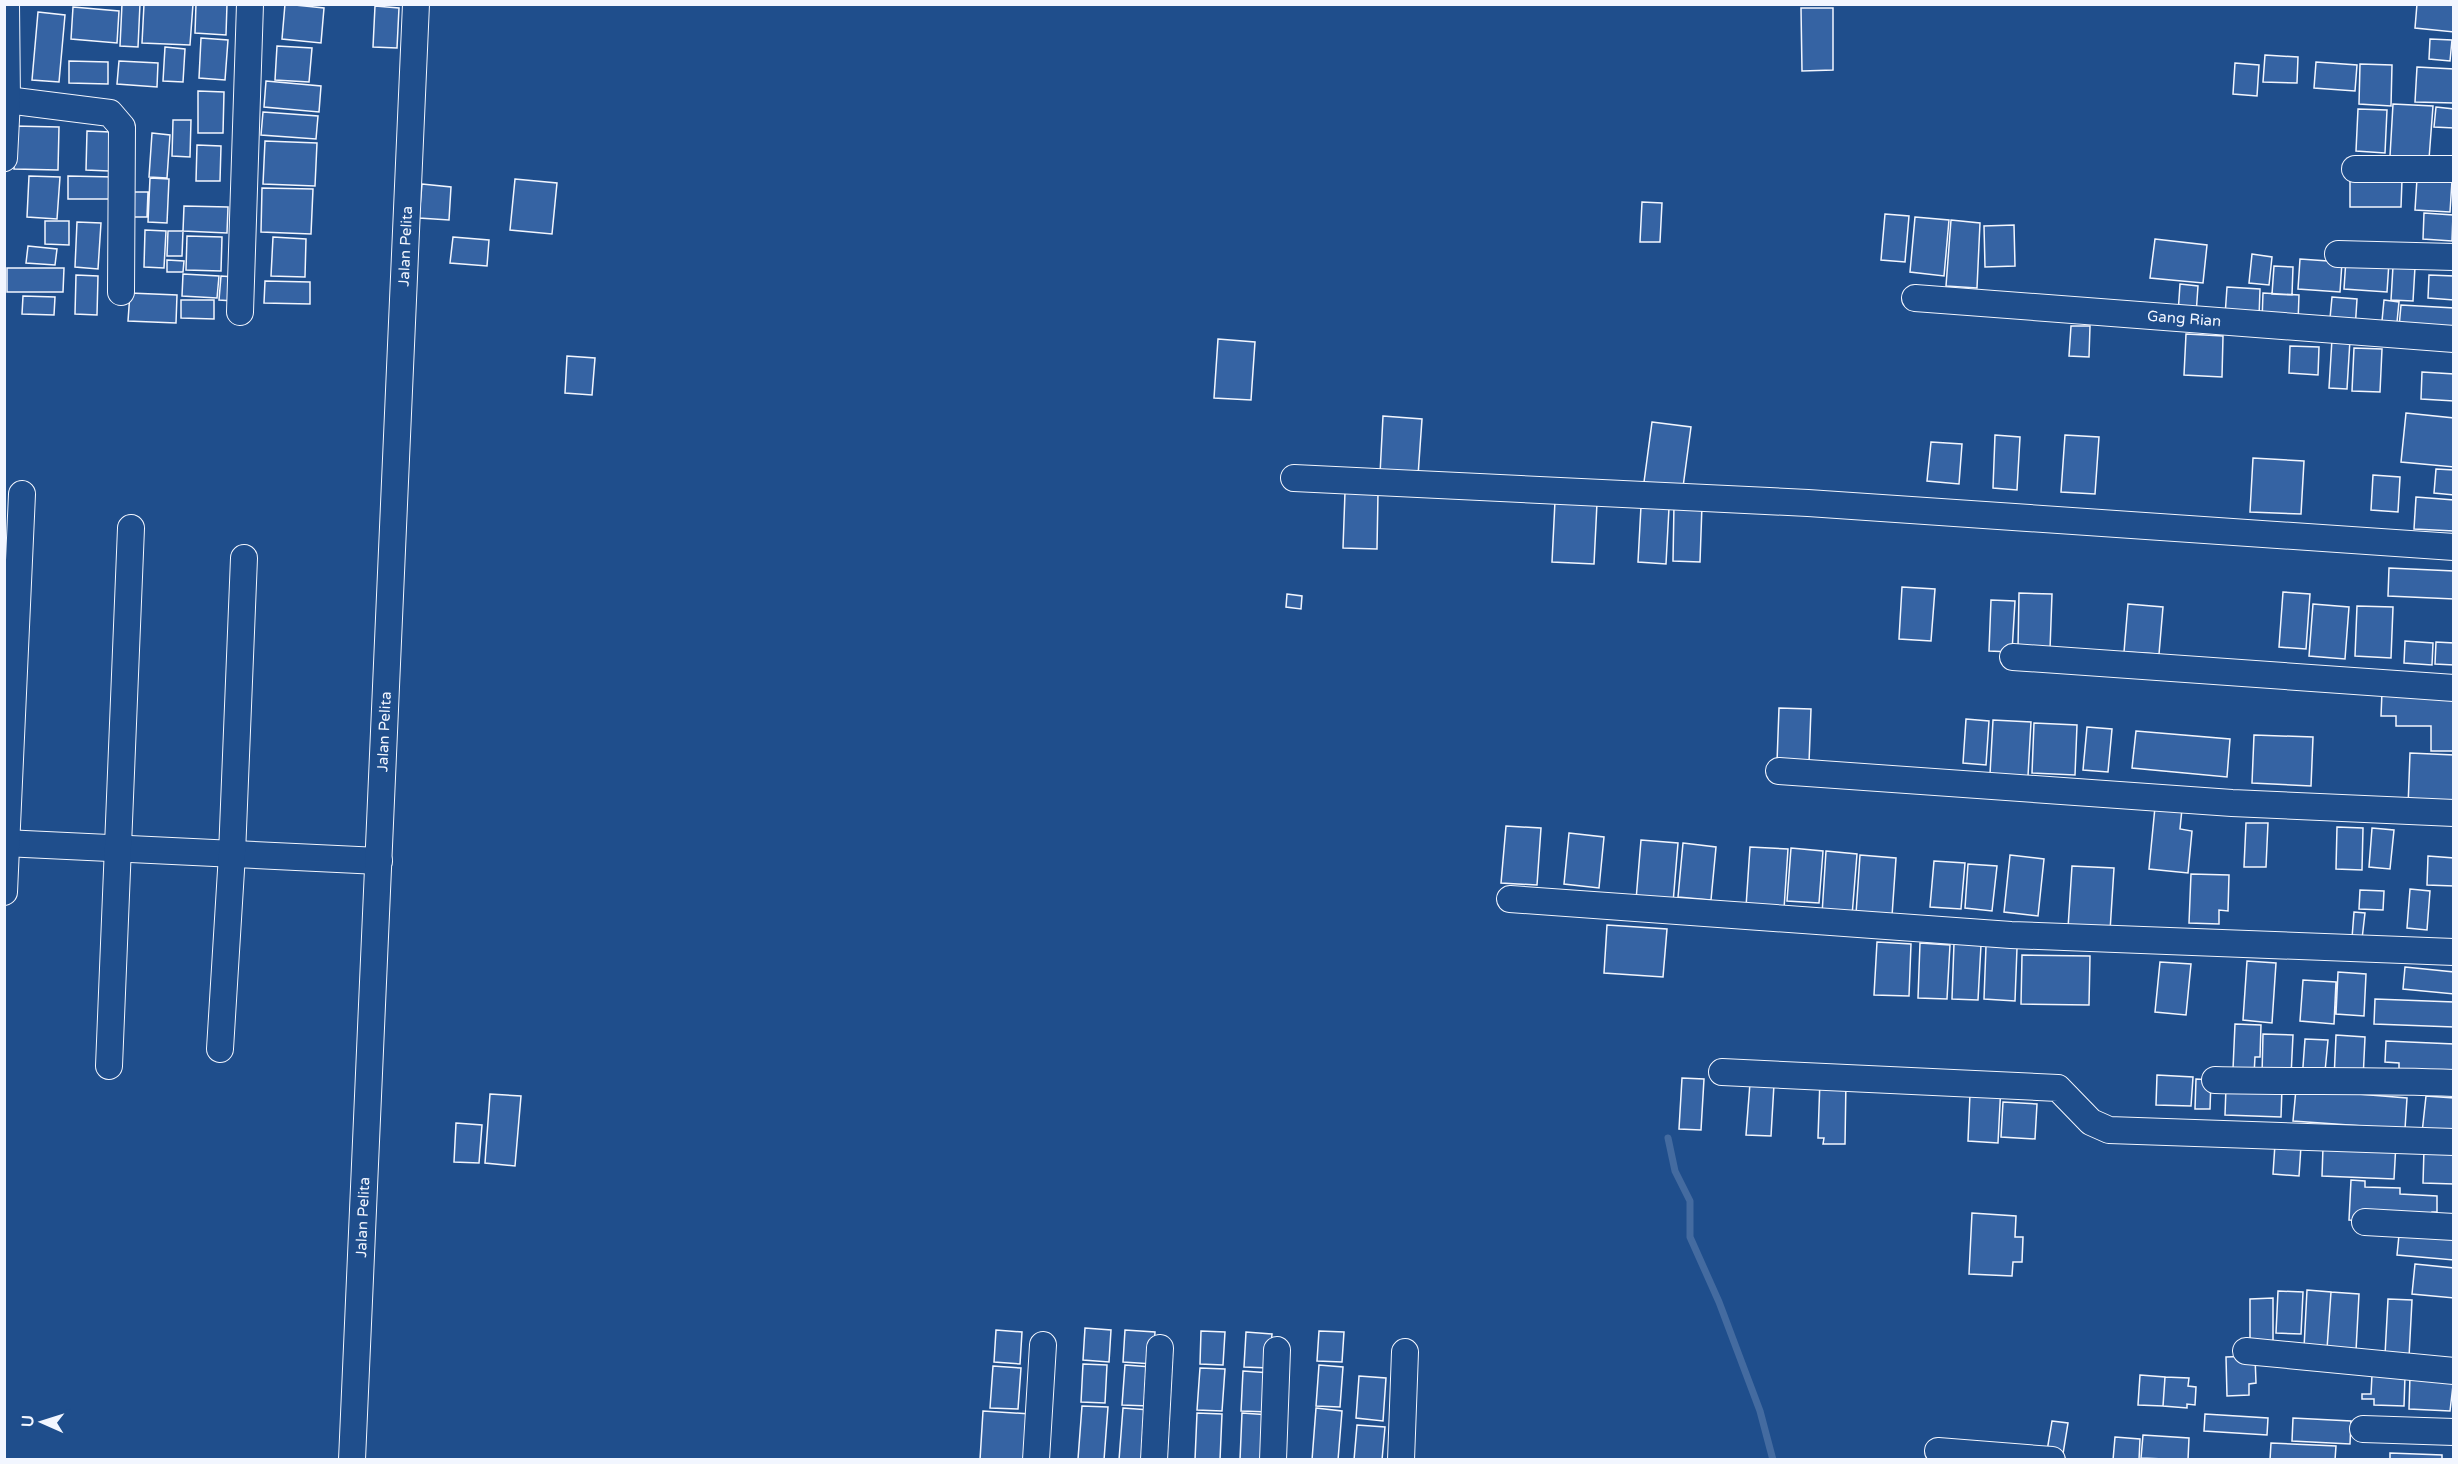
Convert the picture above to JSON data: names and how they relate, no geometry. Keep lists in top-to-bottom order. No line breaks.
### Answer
{"streets":{"street":["Jalan Pelita","Gang Rian"]},"north":"left"}
